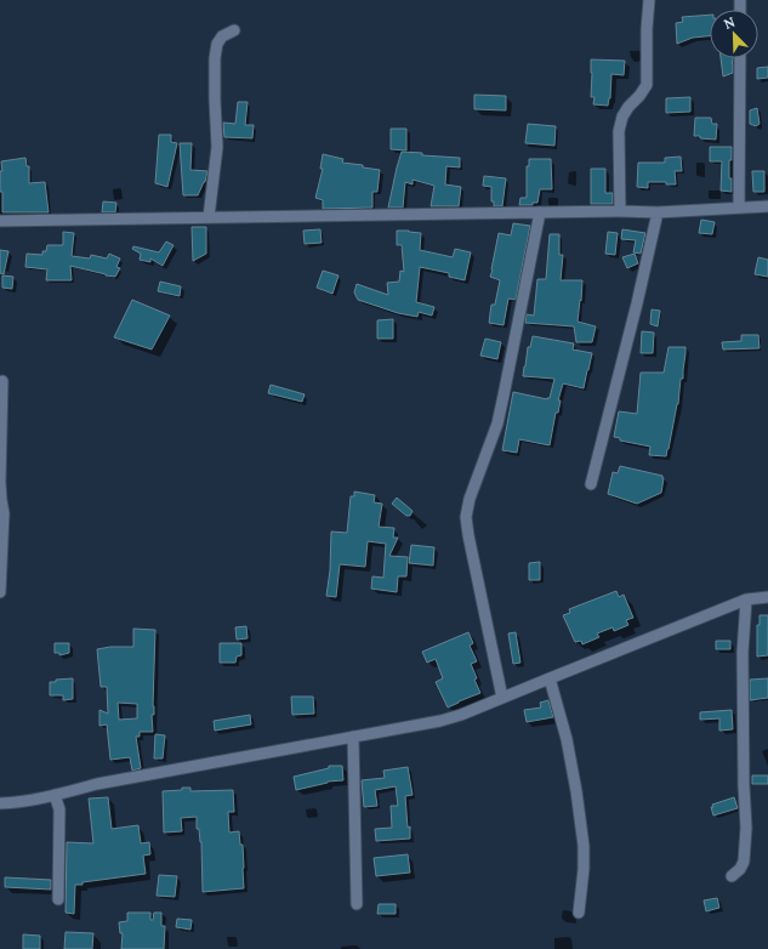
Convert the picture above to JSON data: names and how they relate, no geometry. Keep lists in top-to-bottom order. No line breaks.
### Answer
{"north":"top left"}
